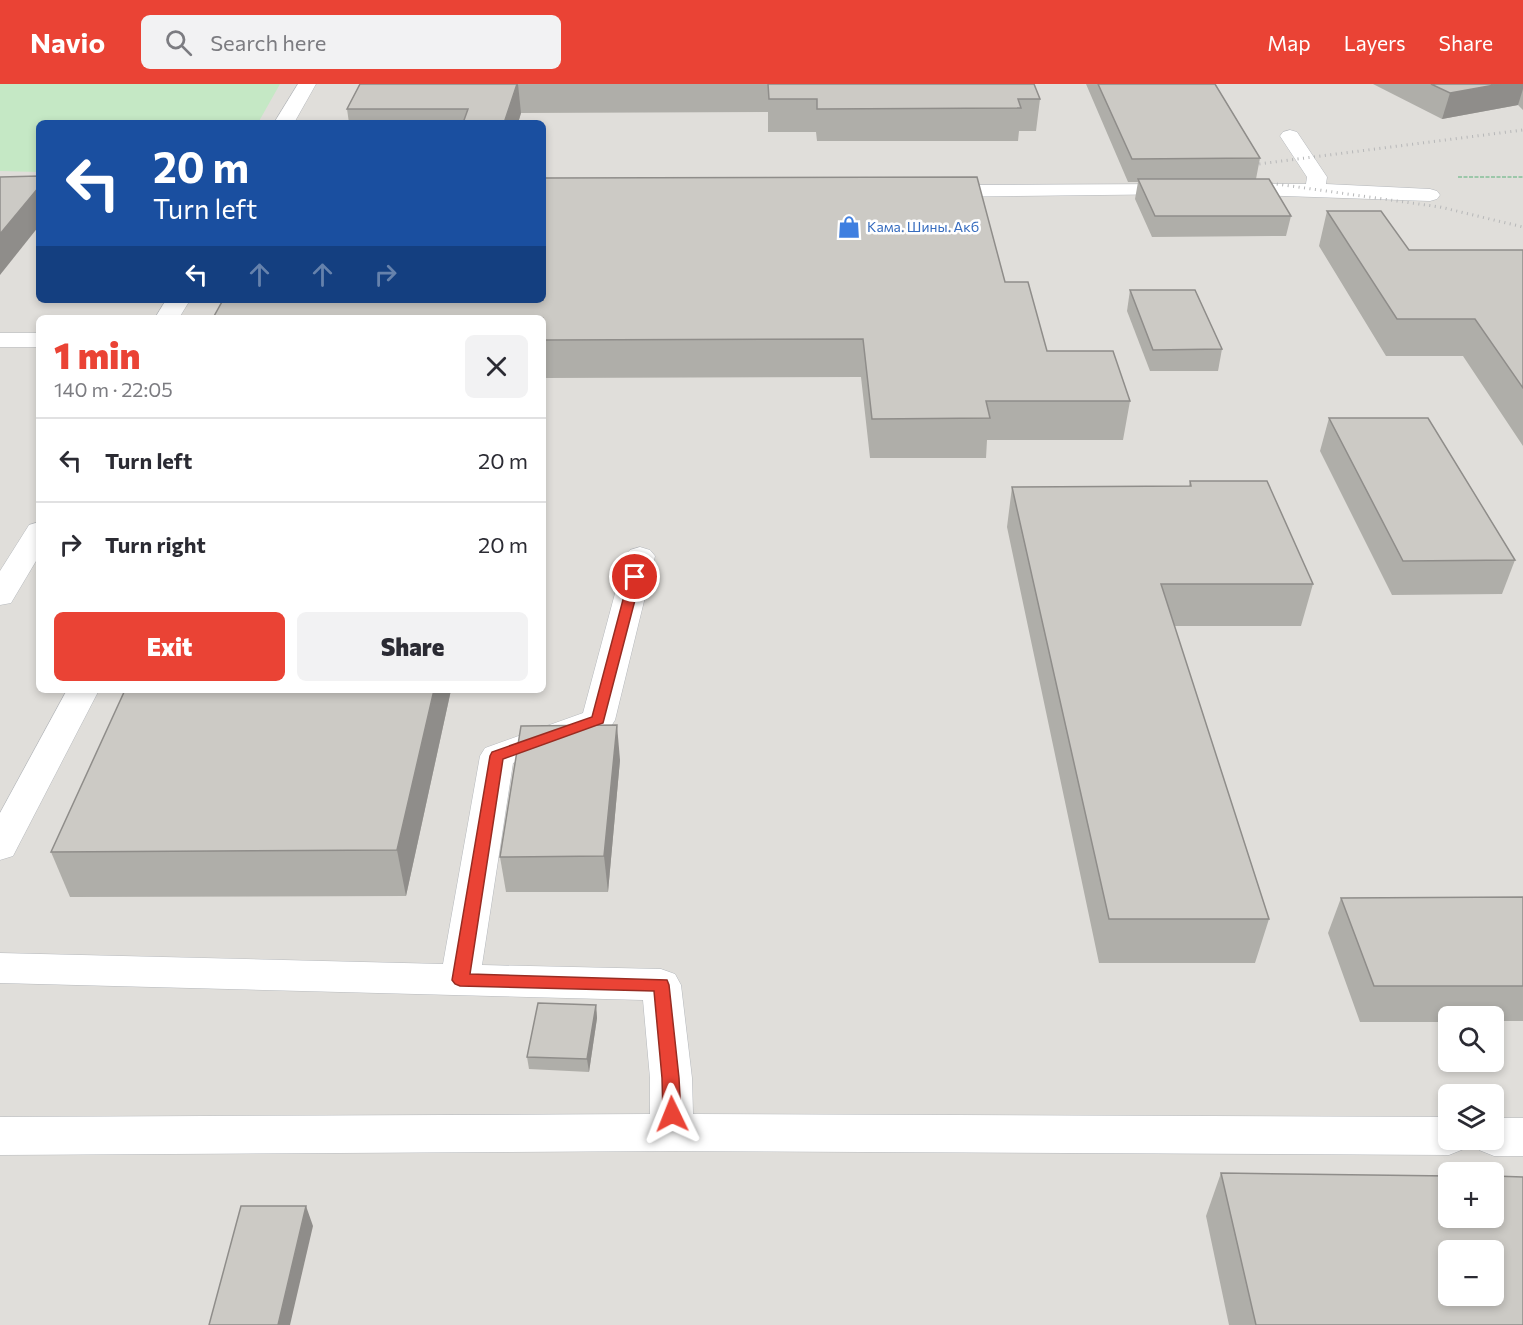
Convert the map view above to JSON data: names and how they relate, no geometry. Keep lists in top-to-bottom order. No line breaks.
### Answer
{"places":{"shop":["Кама. Шины. Акб"]},"page":{"header":"Navio","search":"Search here","nav":["Map","Layers","Share"],"turn":["20 m","Turn left"],"heading":["1 min","140 m · 22:05"],"list":[{"name":"Turn left","value":"20 m"},{"name":"Turn right","value":"20 m"}],"buttons":["Exit","Share"],"map_buttons":["+","−"]}}
